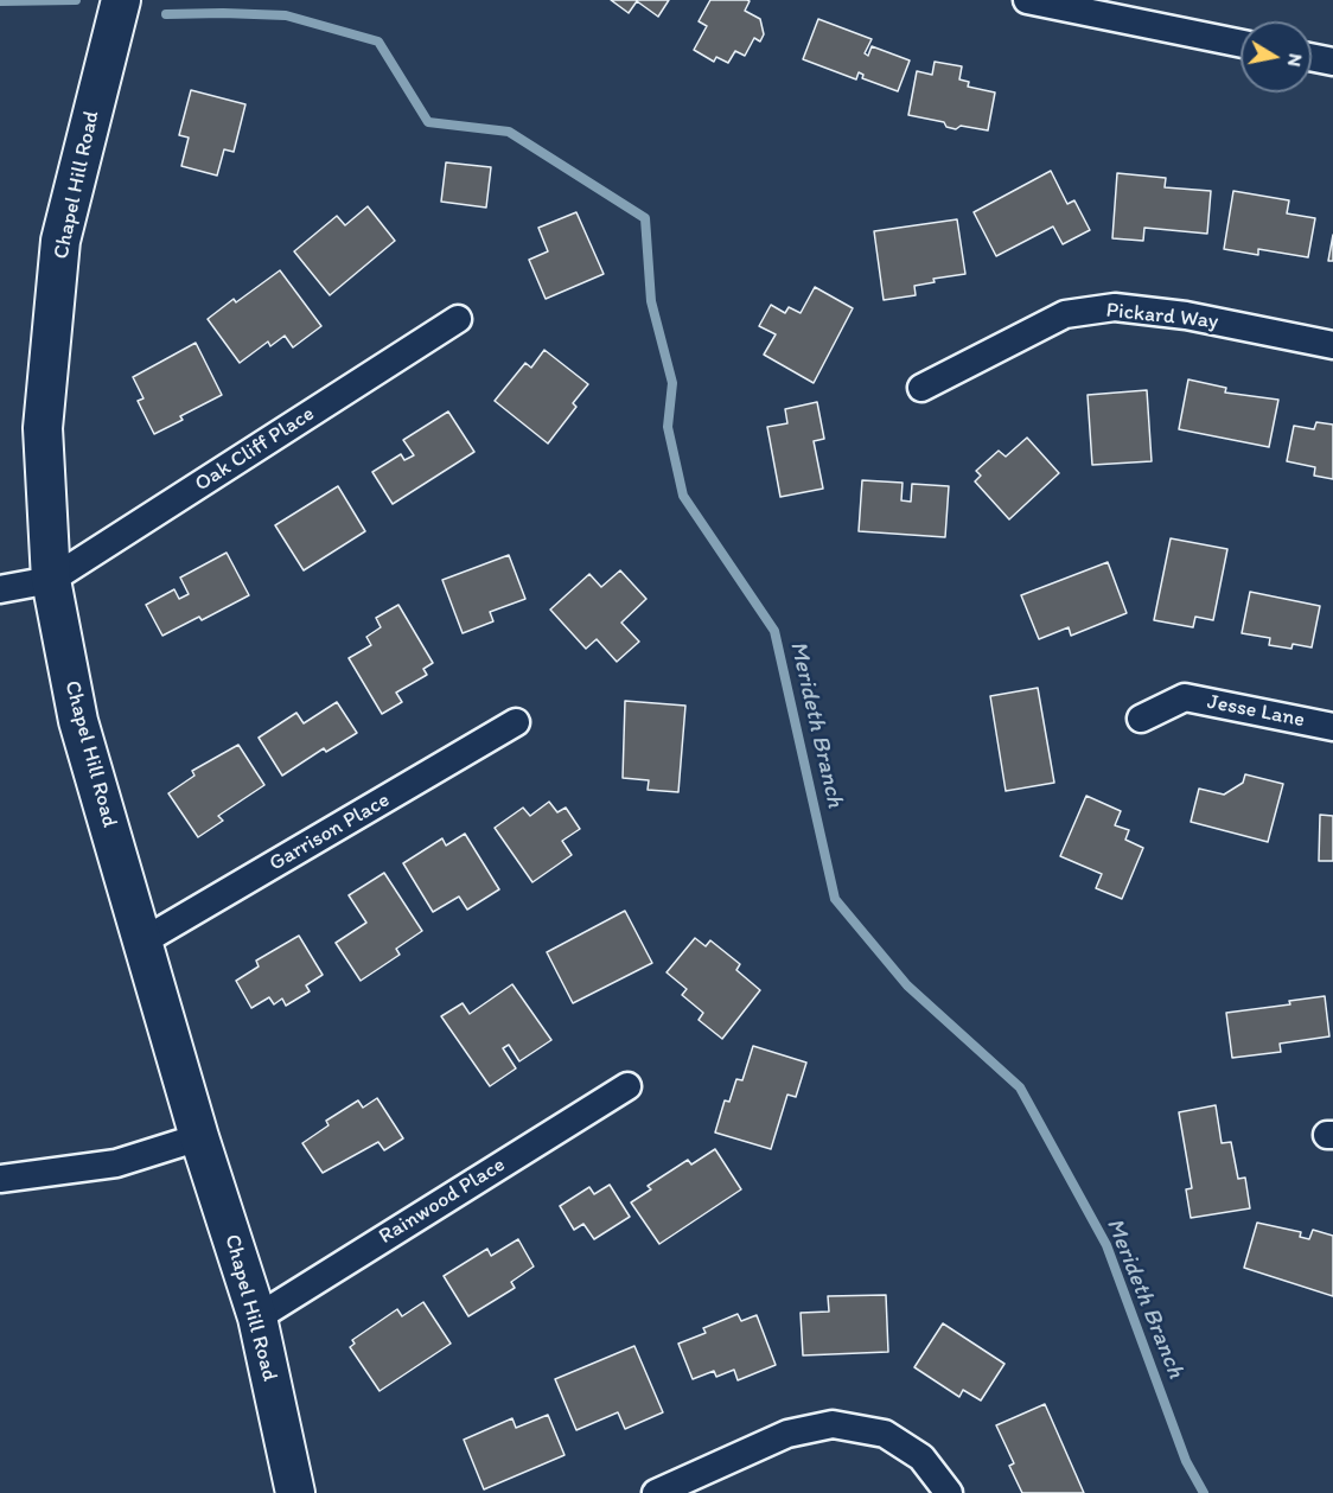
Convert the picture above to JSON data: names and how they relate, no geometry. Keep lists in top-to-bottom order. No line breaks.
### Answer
{"streets":{"street":["Chapel Hill Road","Pickard Way","Oak Cliff Place","Jesse Lane","Garrison Place","Rainwood Place"]},"crossings":[["Chapel Hill Road","Oak Cliff Place"],["Chapel Hill Road","Garrison Place"],["Chapel Hill Road","Rainwood Place"]],"water":["Merideth Branch"],"north":"right"}
